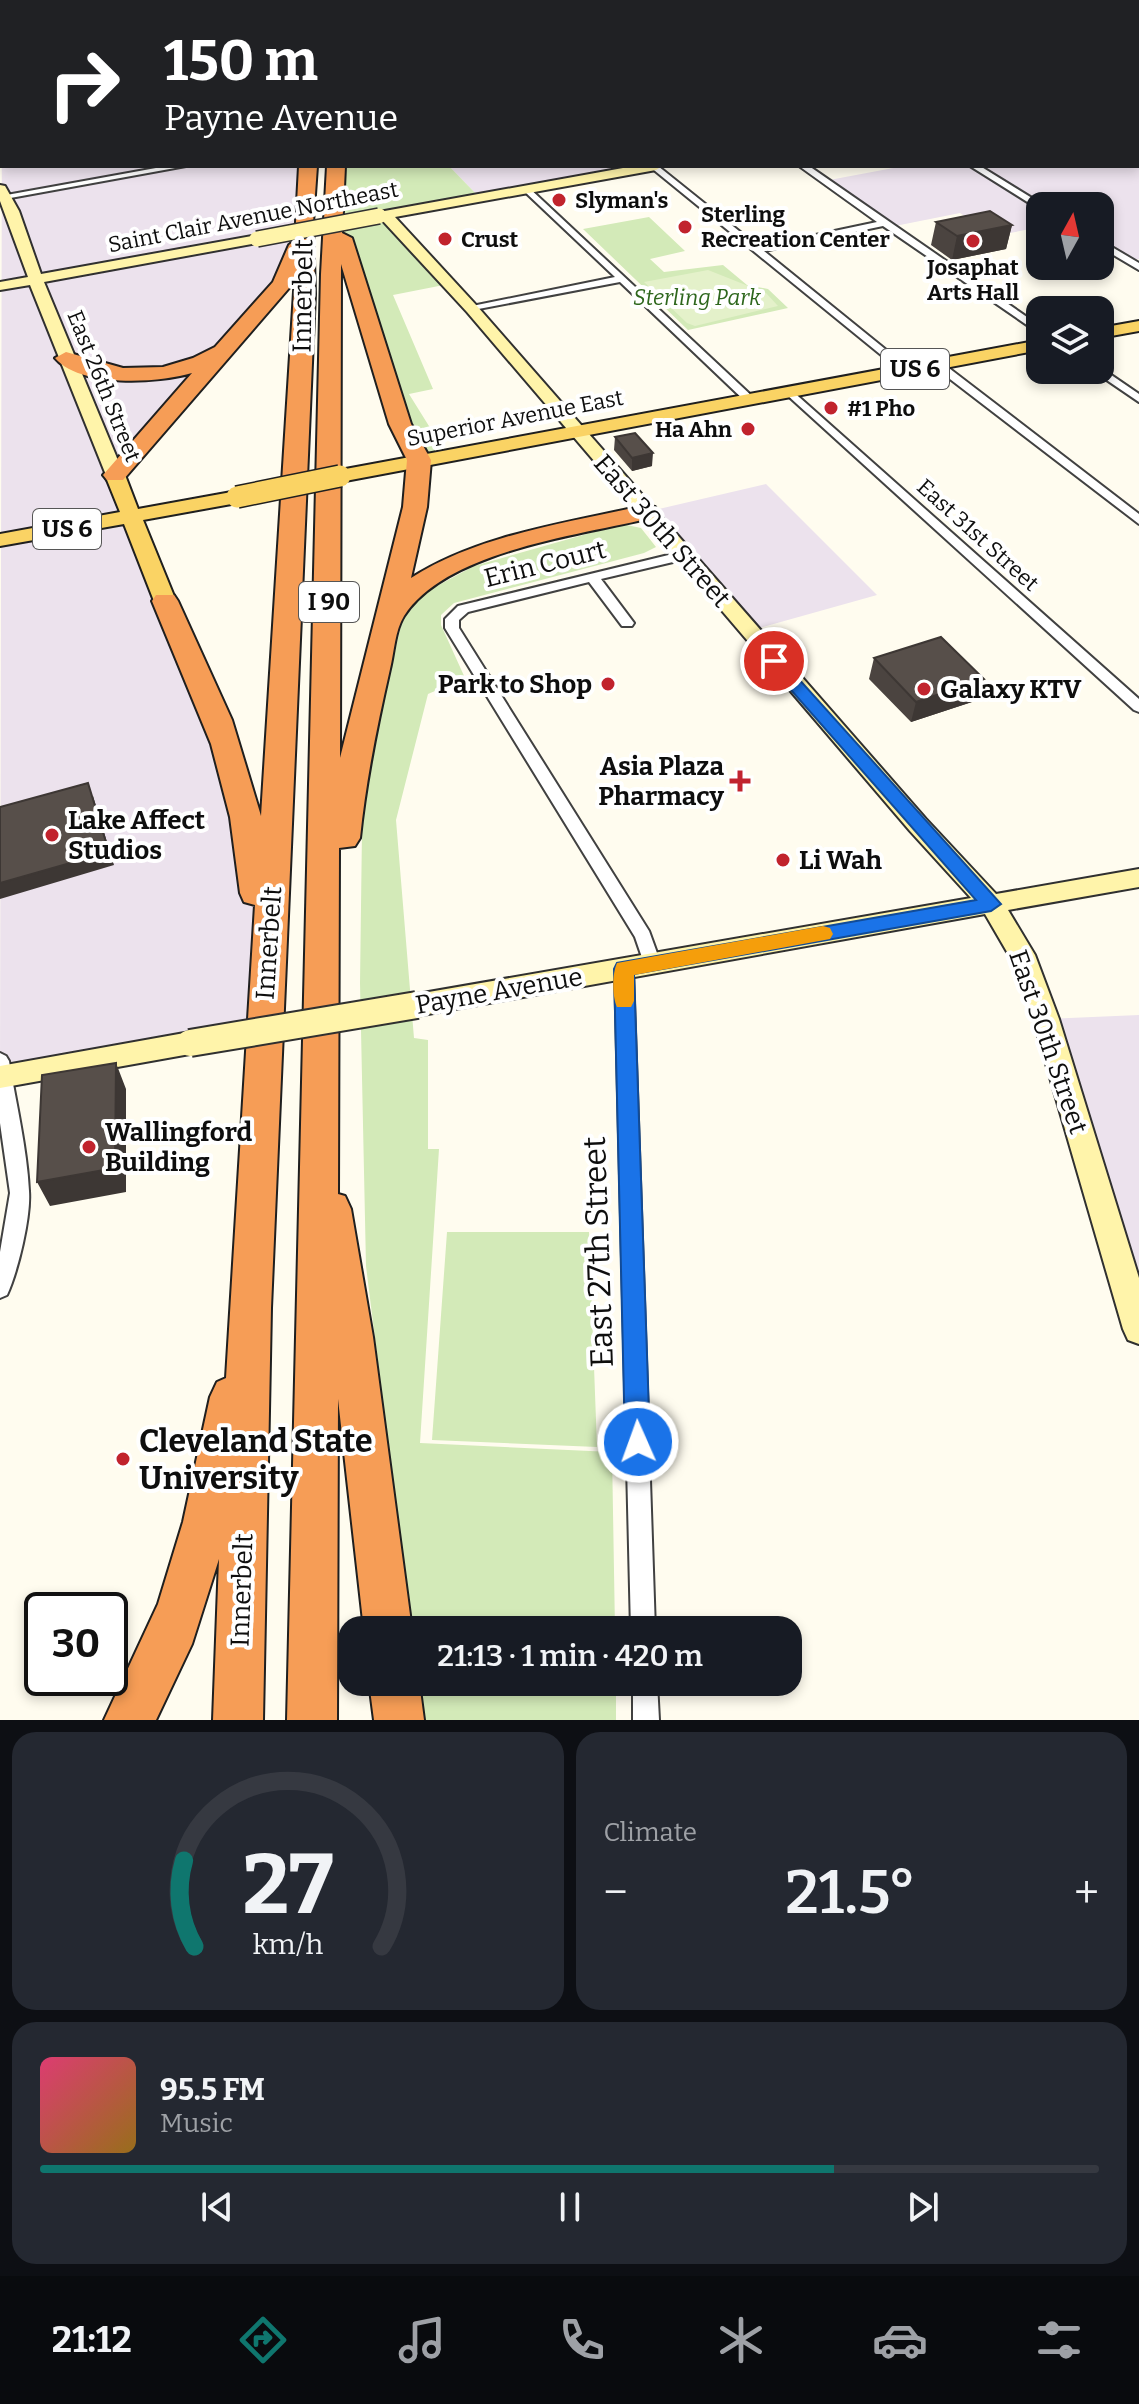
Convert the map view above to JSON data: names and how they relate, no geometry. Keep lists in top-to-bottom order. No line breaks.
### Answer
{"streets":{"highway":["Innerbelt","I 90"],"main road":["Saint Clair Avenue Northeast","US 6","East 26th Street","Superior Avenue East","East 30th Street","Payne Avenue"],"street":["East 31st Street","Erin Court","East 27th Street"]},"crossings":[["Saint Clair Avenue Northeast","East 26th Street"],["Saint Clair Avenue Northeast","East 30th Street"],["East 26th Street","Superior Avenue East"],["Superior Avenue East","East 30th Street"],["Superior Avenue East","East 31st Street"],["East 30th Street","Erin Court"],["East 30th Street","Payne Avenue"],["Erin Court","Payne Avenue"],["Payne Avenue","East 27th Street"]],"parks":["Sterling Park"],"places":{"other":["Slyman's","Sterling Recreation Center","Crust","Josaphat Arts Hall","#1 Pho","Ha Ahn","Park to Shop","Galaxy KTV","Lake Affect Studios","Li Wah","Wallingford Building","Cleveland State University"],"health":["Asia Plaza Pharmacy"]},"north":"top","page":{"turn":["150 m","Payne Avenue"],"limit":"30","trip":"21:13 · 1 min · 420 m","tile":"Climate","heat":["−","21.5°","+"],"song":["95.5 FM","Music"],"tabs":"21:12","gauge":["27","km/h"]}}
